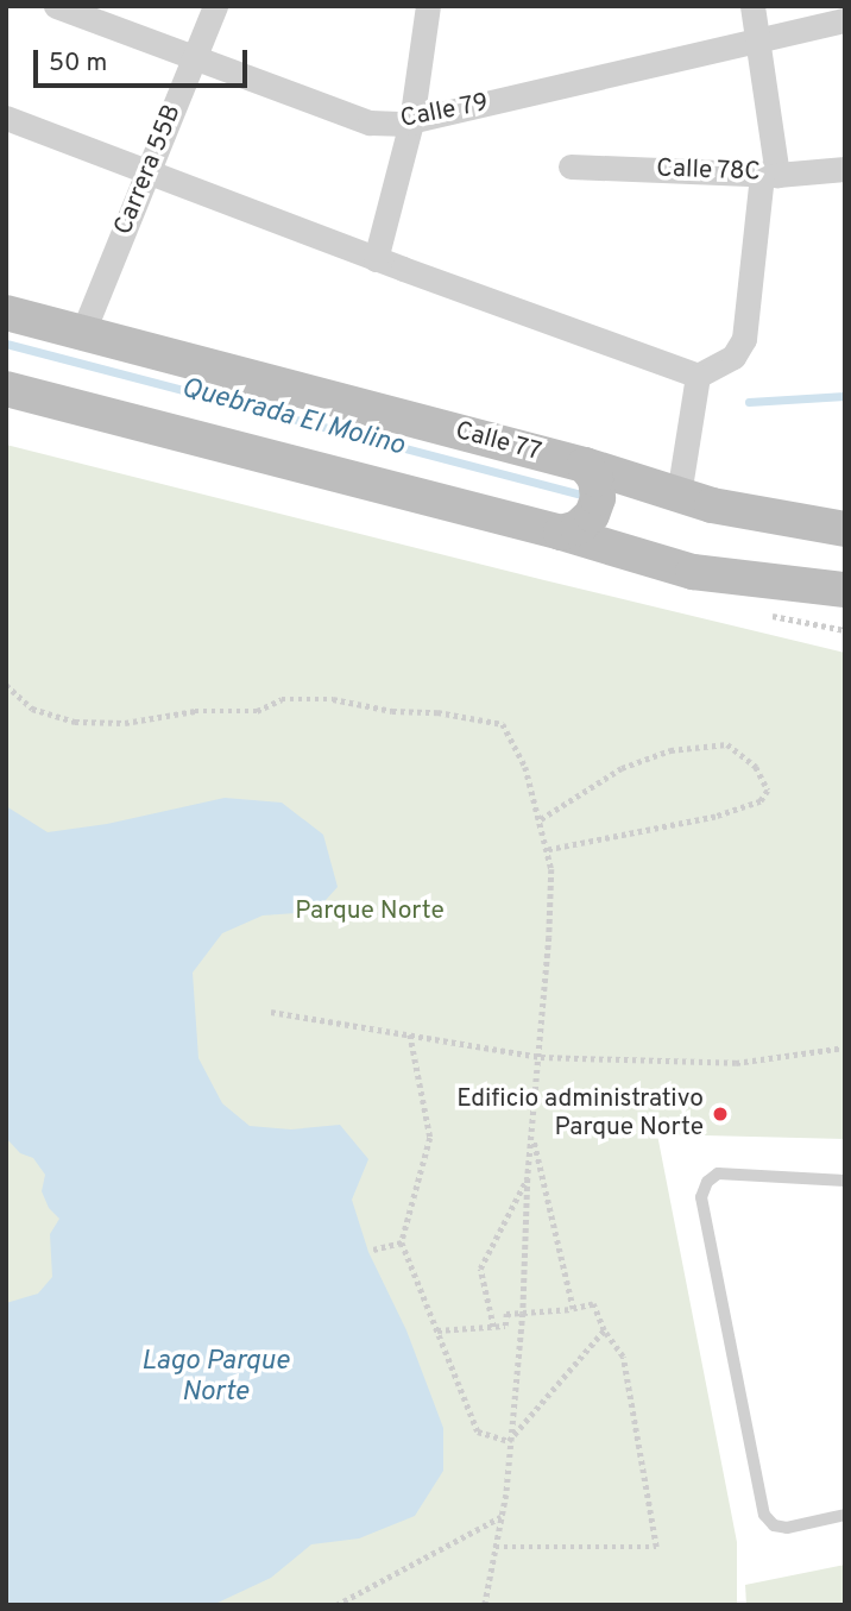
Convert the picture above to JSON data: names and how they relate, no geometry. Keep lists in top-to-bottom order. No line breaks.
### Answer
{"streets":{"main road":["Calle 77"],"street":["Calle 79","Carrera 55B","Calle 78C"]},"crossings":[["Calle 79","Carrera 55B"],["Carrera 55B","Calle 77"]],"water":["Quebrada El Molino","Lago Parque Norte"],"parks":["Parque Norte"],"places":["Edificio administrativo Parque Norte"],"scale_bar":"50 m"}
